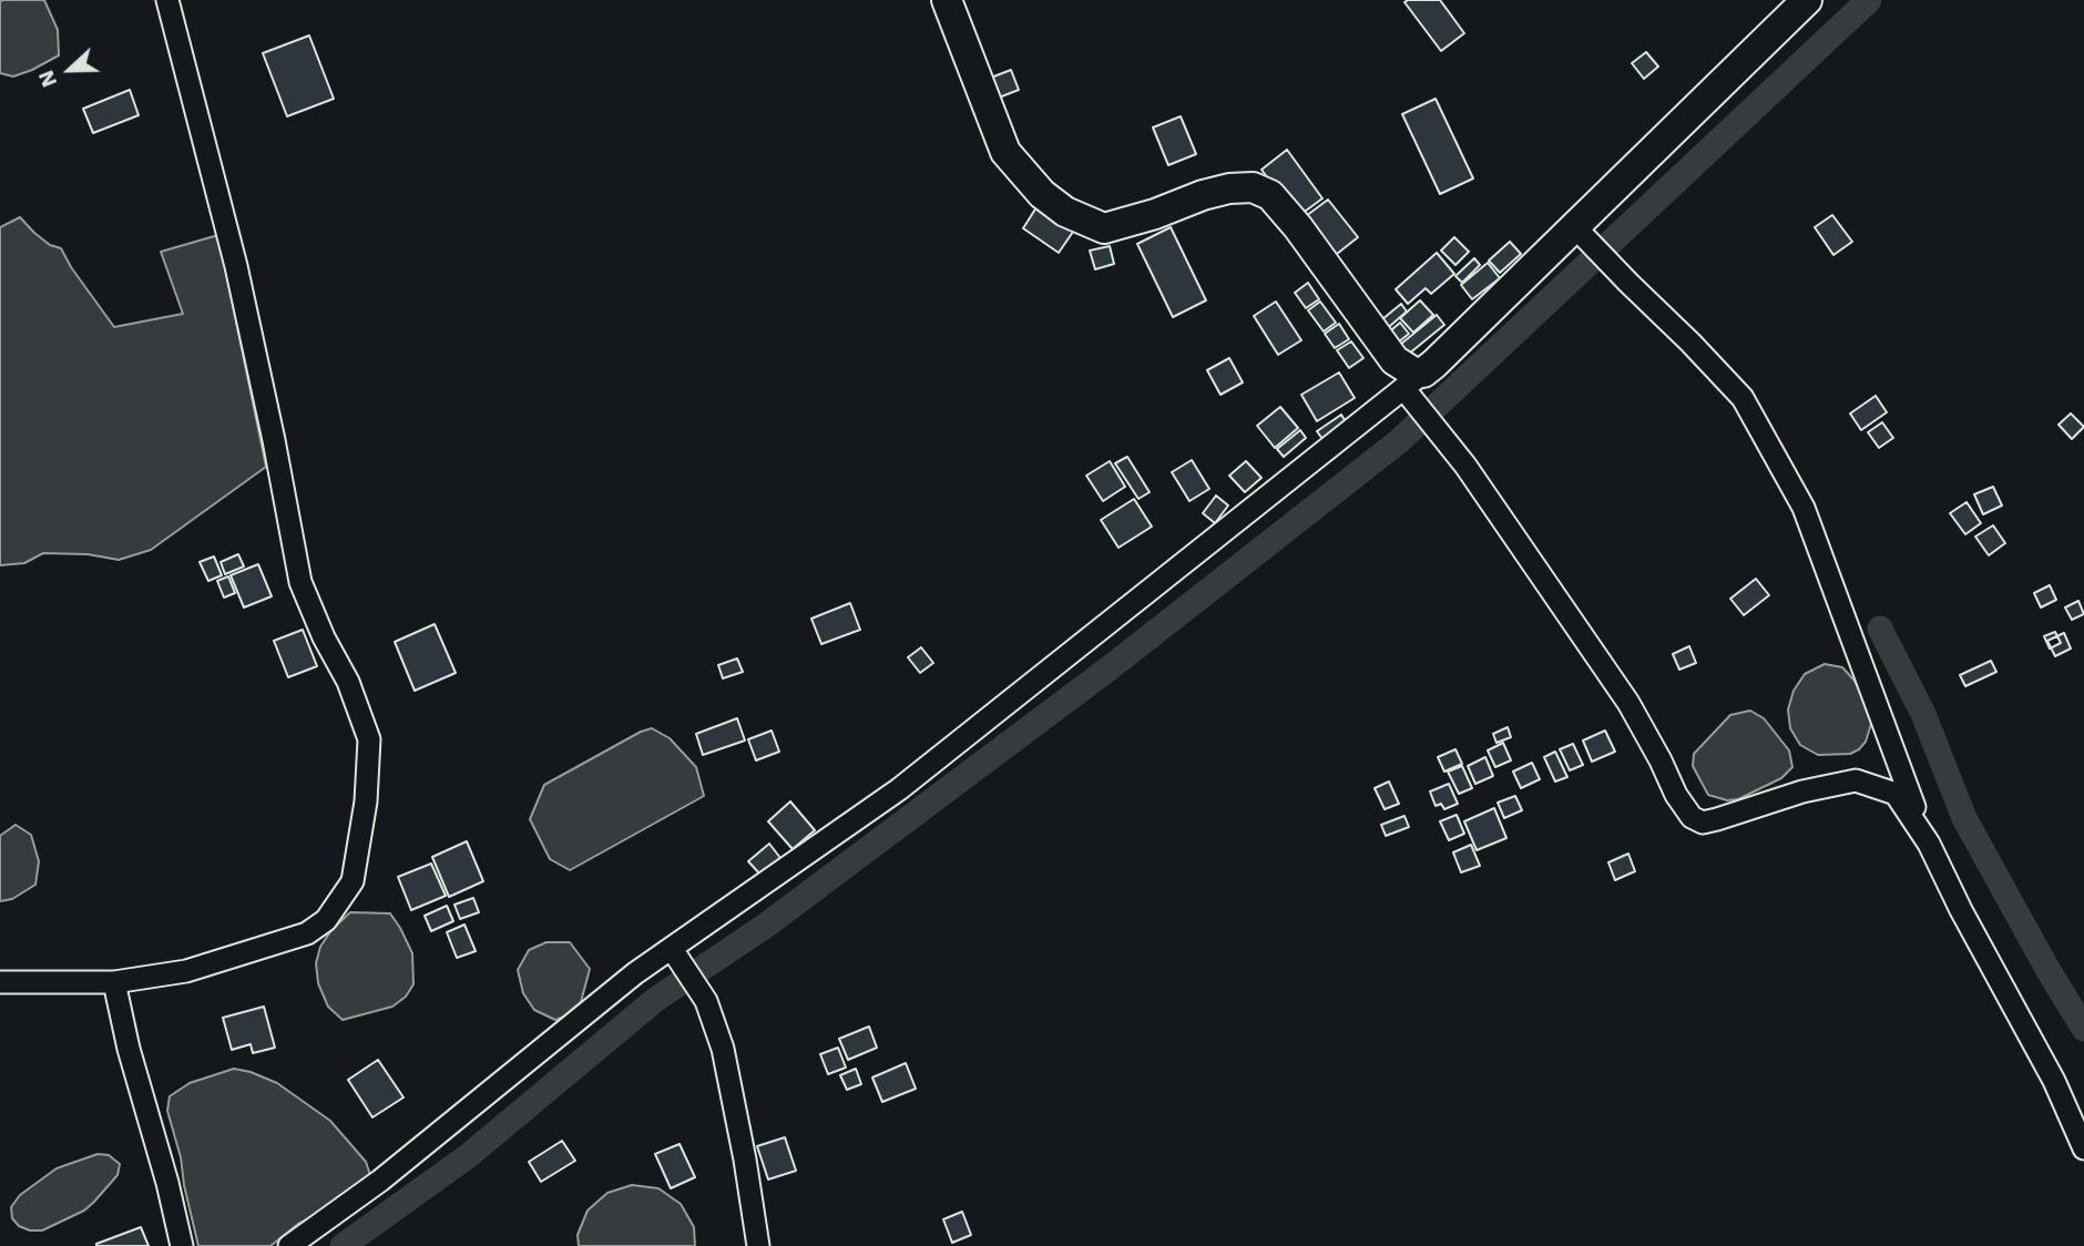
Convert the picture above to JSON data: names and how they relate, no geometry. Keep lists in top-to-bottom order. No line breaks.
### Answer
{"north":"left"}
